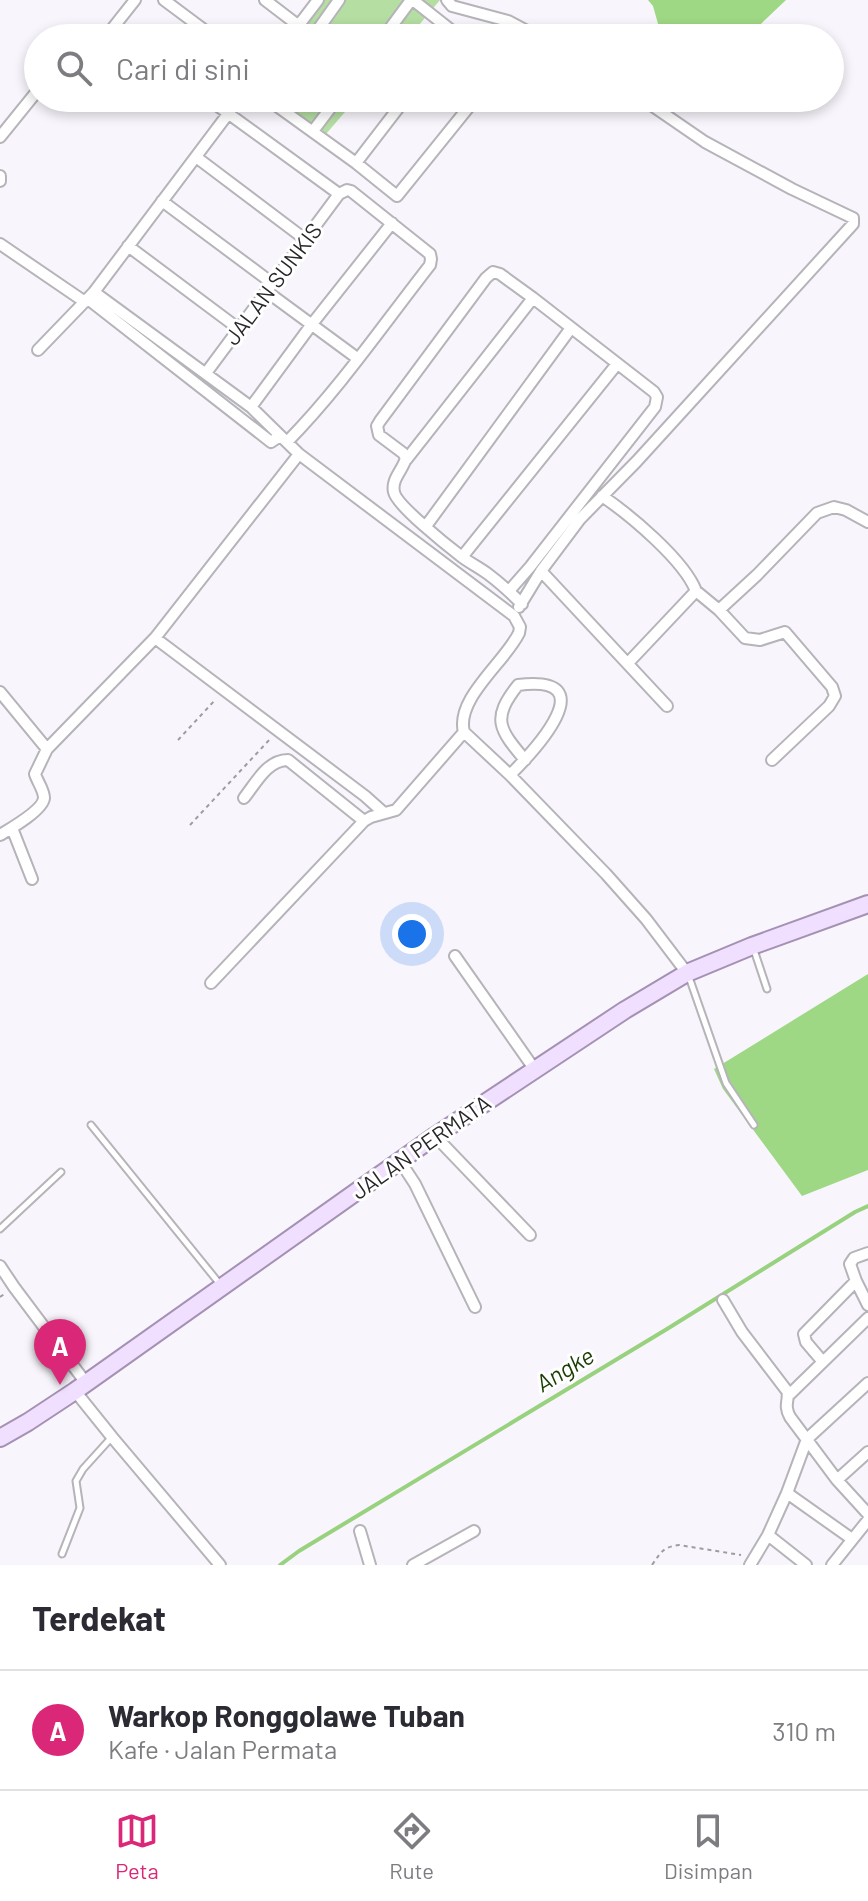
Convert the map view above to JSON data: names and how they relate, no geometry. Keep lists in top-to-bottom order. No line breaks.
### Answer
{"streets":{"main road":["JALAN PERMATA"],"street":["JALAN SUNKIS"]},"water":["Angke"],"page":{"search":"Cari di sini","pins":"A","heading":"Terdekat","list":[{"mark":"A","name":"Warkop Ronggolawe Tuban","note":"Kafe · Jalan Permata","value":"310 m"}],"nav":["Peta","Rute","Disimpan"]}}
